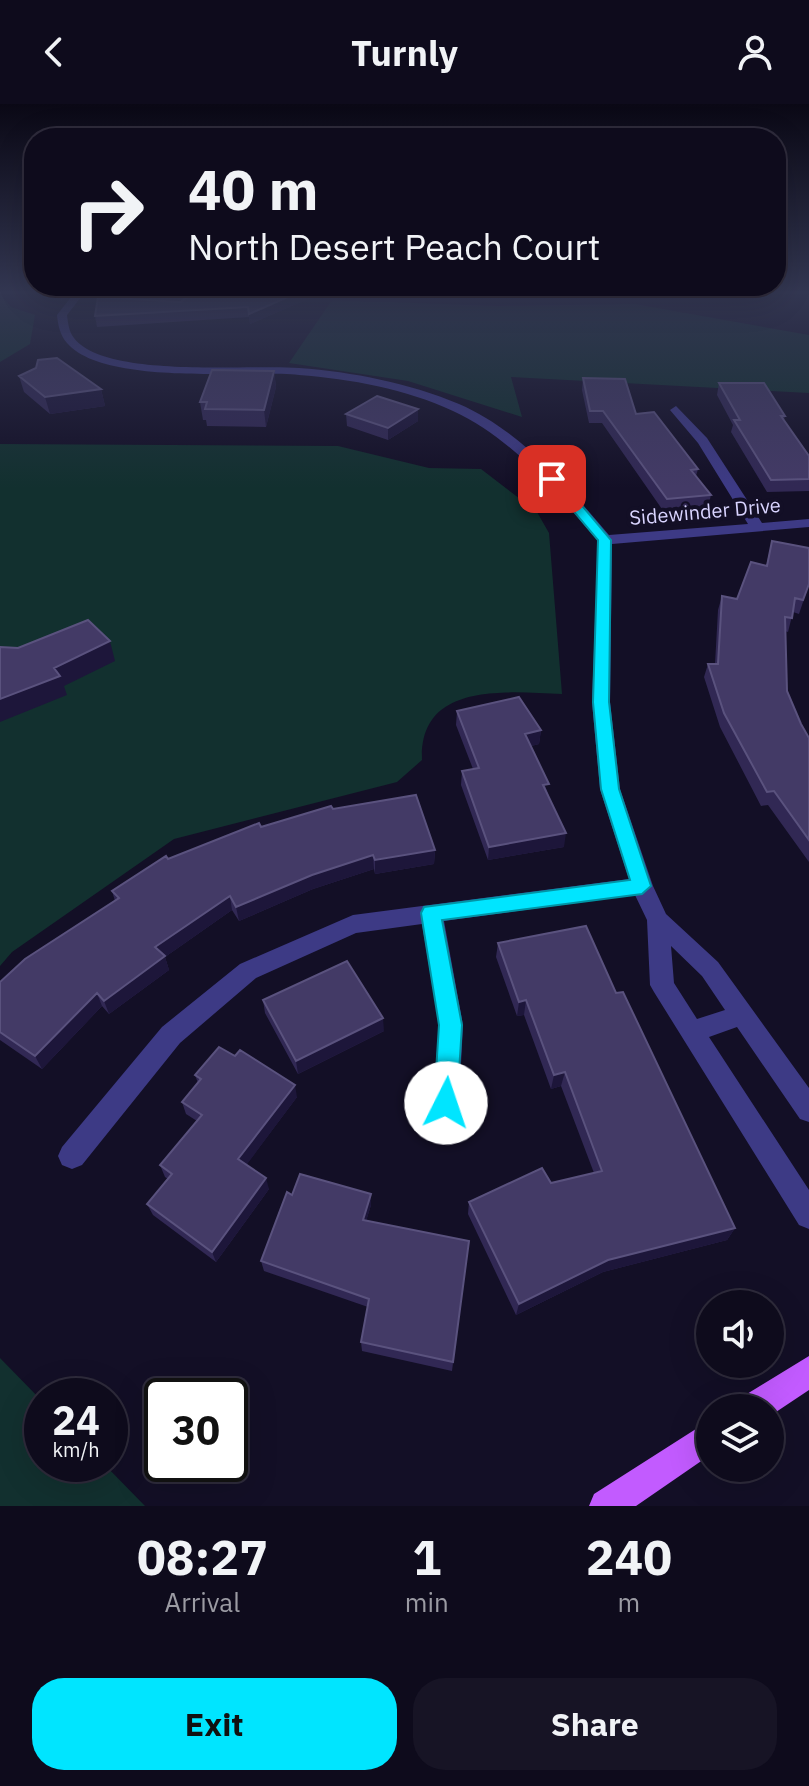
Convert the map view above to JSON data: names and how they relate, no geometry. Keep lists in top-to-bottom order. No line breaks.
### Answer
{"streets":{"street":["Sidewinder Drive"]},"page":{"header":"Turnly","turn":["40 m","North Desert Peach Court"],"speed":"24 km/h","limit":"30","eta":["08:27","Arrival","1","min","240","m"],"buttons":["Exit","Share"]}}
